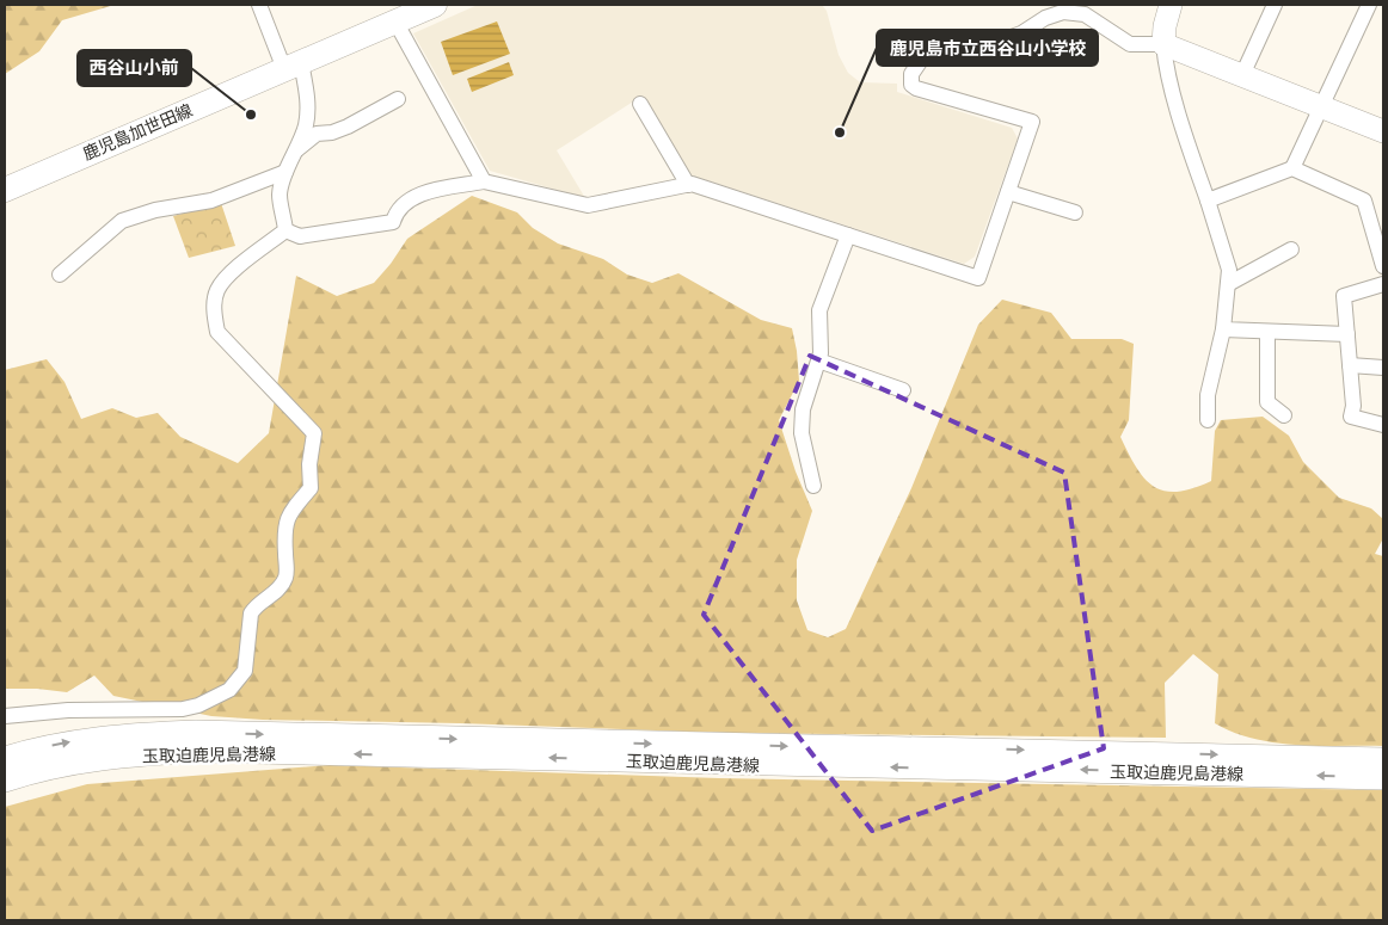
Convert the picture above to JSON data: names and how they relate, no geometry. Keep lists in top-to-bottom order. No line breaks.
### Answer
{"streets":{"main road":["鹿児島加世田線","玉取迫鹿児島港線"]},"places":["西谷山小前","鹿児島市立西谷山小学校"]}
